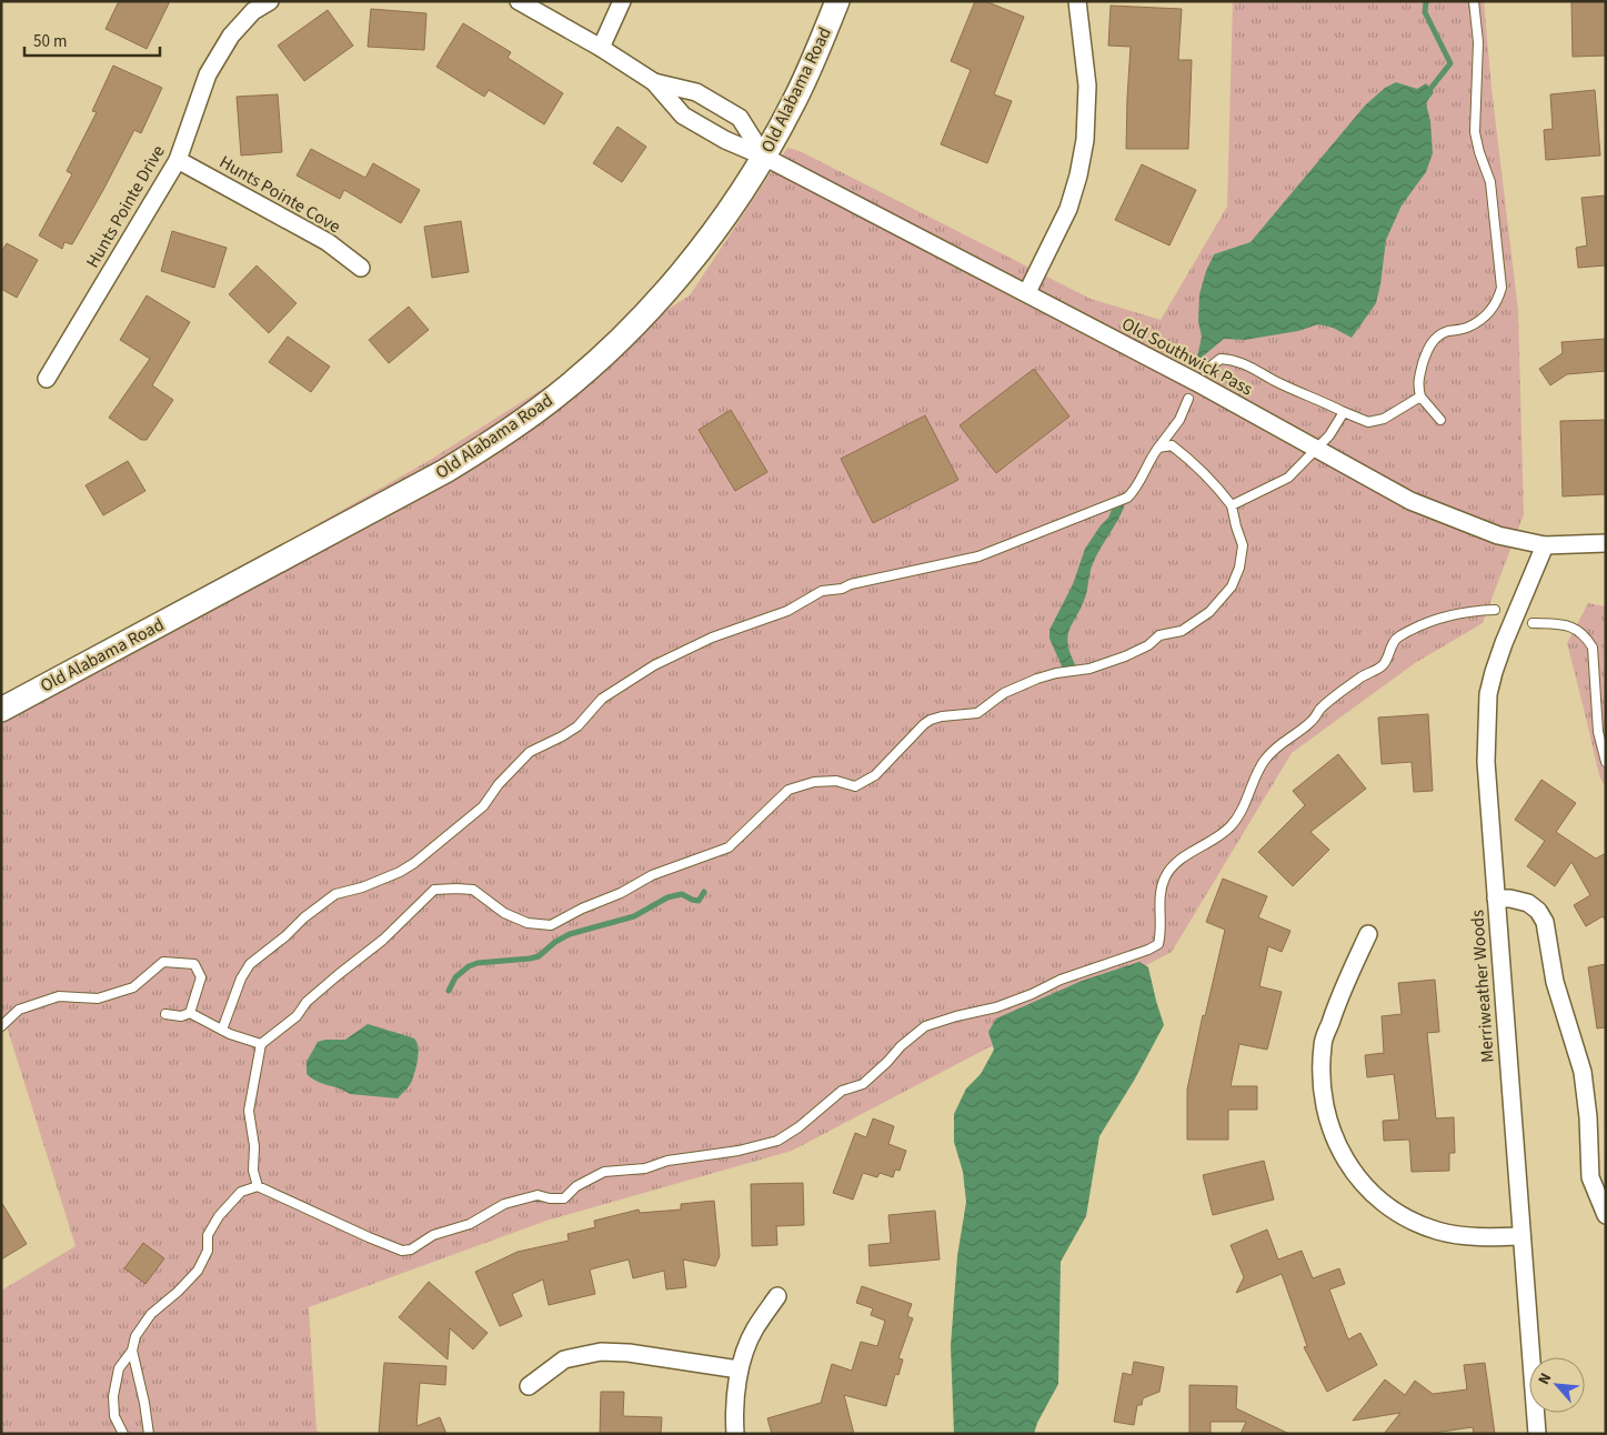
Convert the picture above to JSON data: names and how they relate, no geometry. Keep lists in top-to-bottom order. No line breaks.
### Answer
{"streets":{"main road":["Old Alabama Road"],"street":["Hunts Pointe Cove","Hunts Pointe Drive","Old Southwick Pass","Merriweather Woods"]},"crossings":[["Old Alabama Road","Old Southwick Pass"],["Hunts Pointe Cove","Hunts Pointe Drive"],["Old Southwick Pass","Merriweather Woods"]],"scale_bar":"50 m","north":"top left"}
